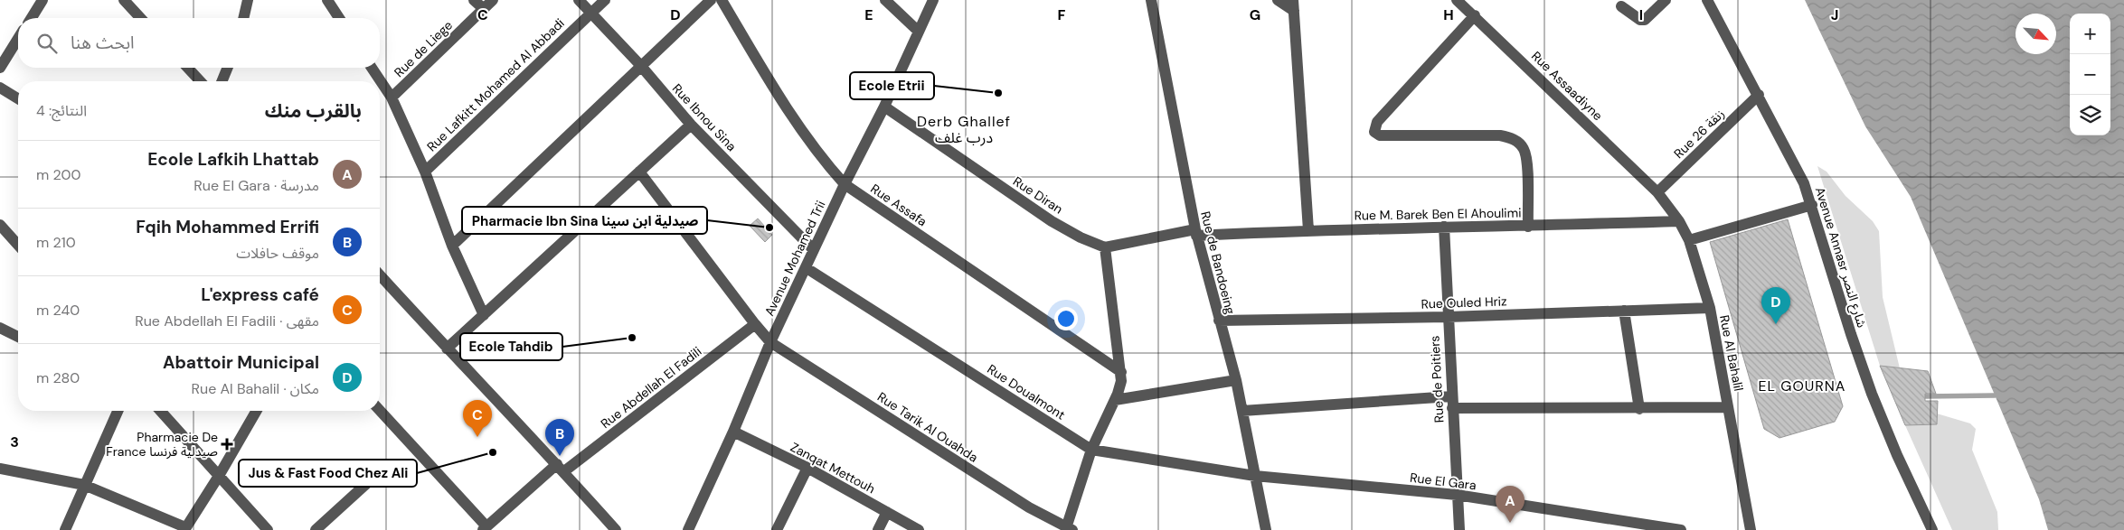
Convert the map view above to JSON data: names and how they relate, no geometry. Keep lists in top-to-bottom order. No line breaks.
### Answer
{"streets":{"street":["Rue de Liege","Rue Lafkitt Mohamed Al Abbadi","Rue Assaadiyne","Rue Ibnou Sina","Rue 26 زنقة","Rue Diran","Rue Assafa","Rue M. Barek Ben El Ahoulimi","Avenue Annasr شارع النصر","Avenue Mohamed Trii","Rue de Bandoeing","Rue Ouled Hriz","Rue Al Bahalil","Rue de Poitiers","Rue Abdellah El Fadili","Rue Doualmont","Rue Tarik Al Ouahda","Zanqat Mettouh","Rue El Gara"]},"crossings":[["Rue Lafkitt Mohamed Al Abbadi","Rue Ibnou Sina"],["Rue Assaadiyne","Rue 26 زنقة"],["Rue Assaadiyne","Rue Al Bahalil"],["Rue Ibnou Sina","Avenue Mohamed Trii"],["Rue 26 زنقة","Avenue Annasr شارع النصر"],["Rue 26 زنقة","Rue Al Bahalil"],["Rue Diran","Avenue Mohamed Trii"],["Rue Assafa","Avenue Mohamed Trii"],["Rue M. Barek Ben El Ahoulimi","Rue de Bandoeing"],["Rue M. Barek Ben El Ahoulimi","Rue Al Bahalil"],["Rue M. Barek Ben El Ahoulimi","Rue de Poitiers"],["Avenue Mohamed Trii","Rue Doualmont"],["Avenue Mohamed Trii","Rue Tarik Al Ouahda"],["Avenue Mohamed Trii","Zanqat Mettouh"],["Rue de Bandoeing","Rue Ouled Hriz"],["Rue de Bandoeing","Rue Doualmont"],["Rue de Bandoeing","Rue El Gara"],["Rue Ouled Hriz","Rue Al Bahalil"],["Rue Ouled Hriz","Rue de Poitiers"],["Rue de Poitiers","Rue El Gara"],["Rue Abdellah El Fadili","Rue Tarik Al Ouahda"],["Rue Doualmont","Rue El Gara"]],"districts":["Derb Ghallef درب غلف","EL GOURNA"],"places":{"other":["Ecole Etrii","Pharmacie Ibn Sina صيدلية ابن سينا","Ecole Tahdib","Jus & Fast Food Chez Ali"],"health":["Pharmacie De France صيدلية فرنسا"]},"north":"bottom right","page":{"map_buttons":["+","−"],"search":"ابحث هنا","heading":["بالقرب منك","النتائج: 4"],"list":[{"mark":"A","name":"Ecole Lafkih Lhattab","note":"مدرسة · Rue El Gara","value":"200 m"},{"mark":"B","name":"Fqih Mohammed Errifi","note":"موقف حافلات","value":"210 m"},{"mark":"C","name":"L'express café","note":"مقهى · Rue Abdellah El Fadili","value":"240 m"},{"mark":"D","name":"Abattoir Municipal","note":"مكان · Rue Al Bahalil","value":"280 m"}],"pins":["D","C","B","A"]},"grid":{"columns":["C","D","E","F","G","H","I","J"],"rows":["3"]}}
